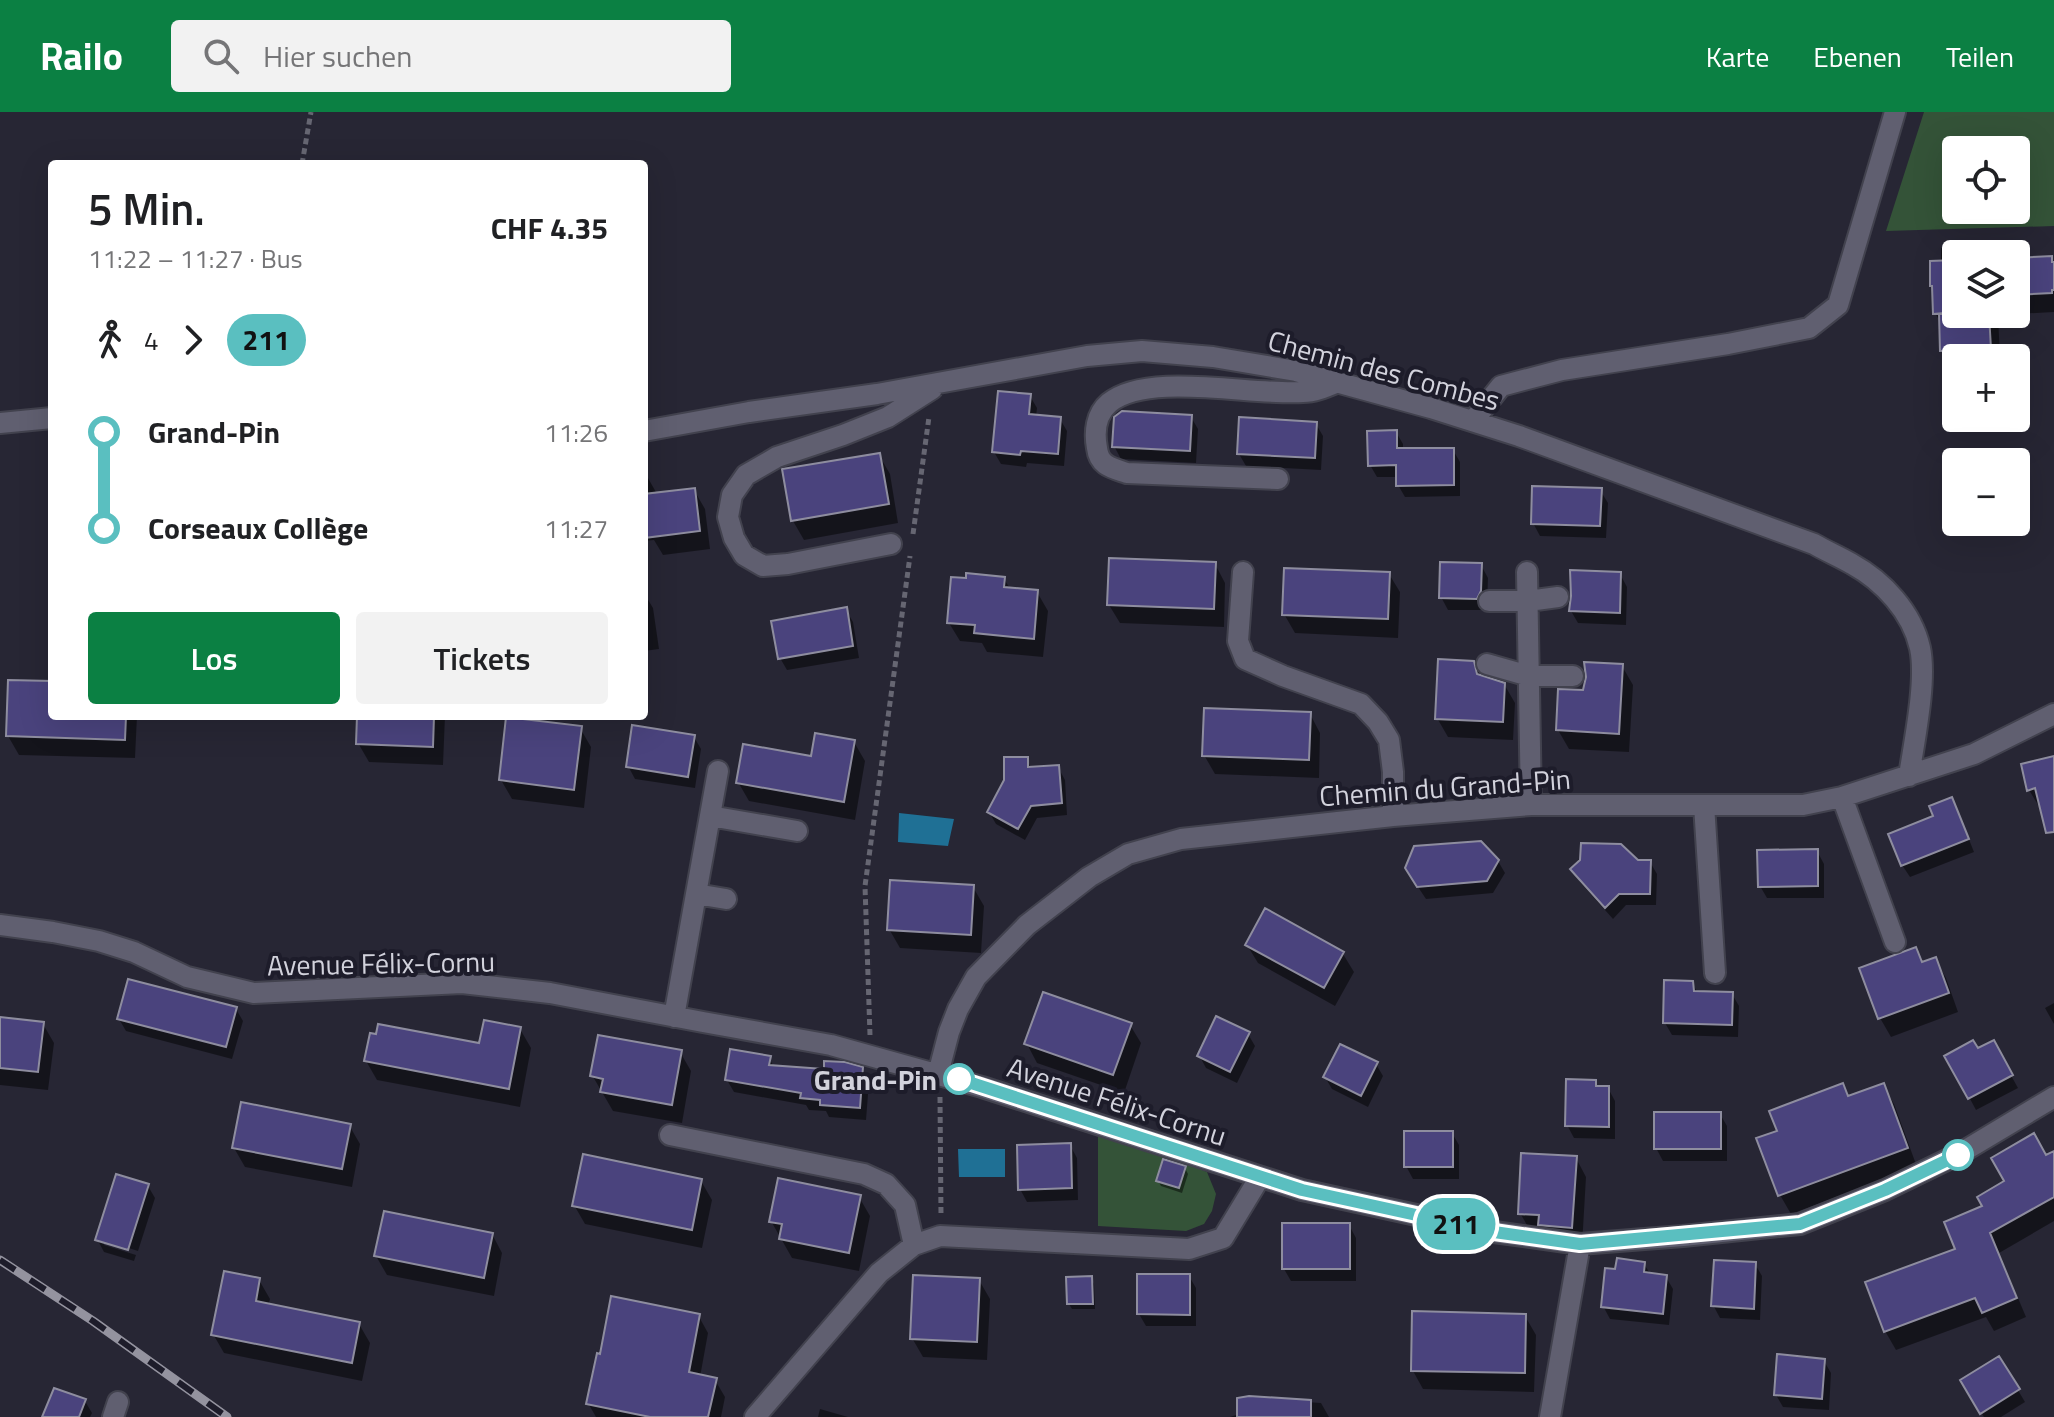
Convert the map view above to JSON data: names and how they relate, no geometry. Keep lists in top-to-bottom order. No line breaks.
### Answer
{"streets":{"street":["Chemin des Combes","Chemin du Grand-Pin","Avenue Félix-Cornu"]},"crossings":[["Chemin des Combes","Chemin du Grand-Pin"],["Chemin du Grand-Pin","Avenue Félix-Cornu"]],"places":["Grand-Pin"],"lines":["bus line 211"],"page":{"header":"Railo","search":"Hier suchen","nav":["Karte","Ebenen","Teilen"],"on_map":"211","map_buttons":["+","−"],"heading":["5 Min.","11:22 – 11:27 · Bus","CHF 4.35"],"legs":["4","211"],"list":[{"name":"Grand-Pin","value":"11:26"},{"name":"Corseaux Collège","value":"11:27"}],"buttons":["Los","Tickets"]}}
